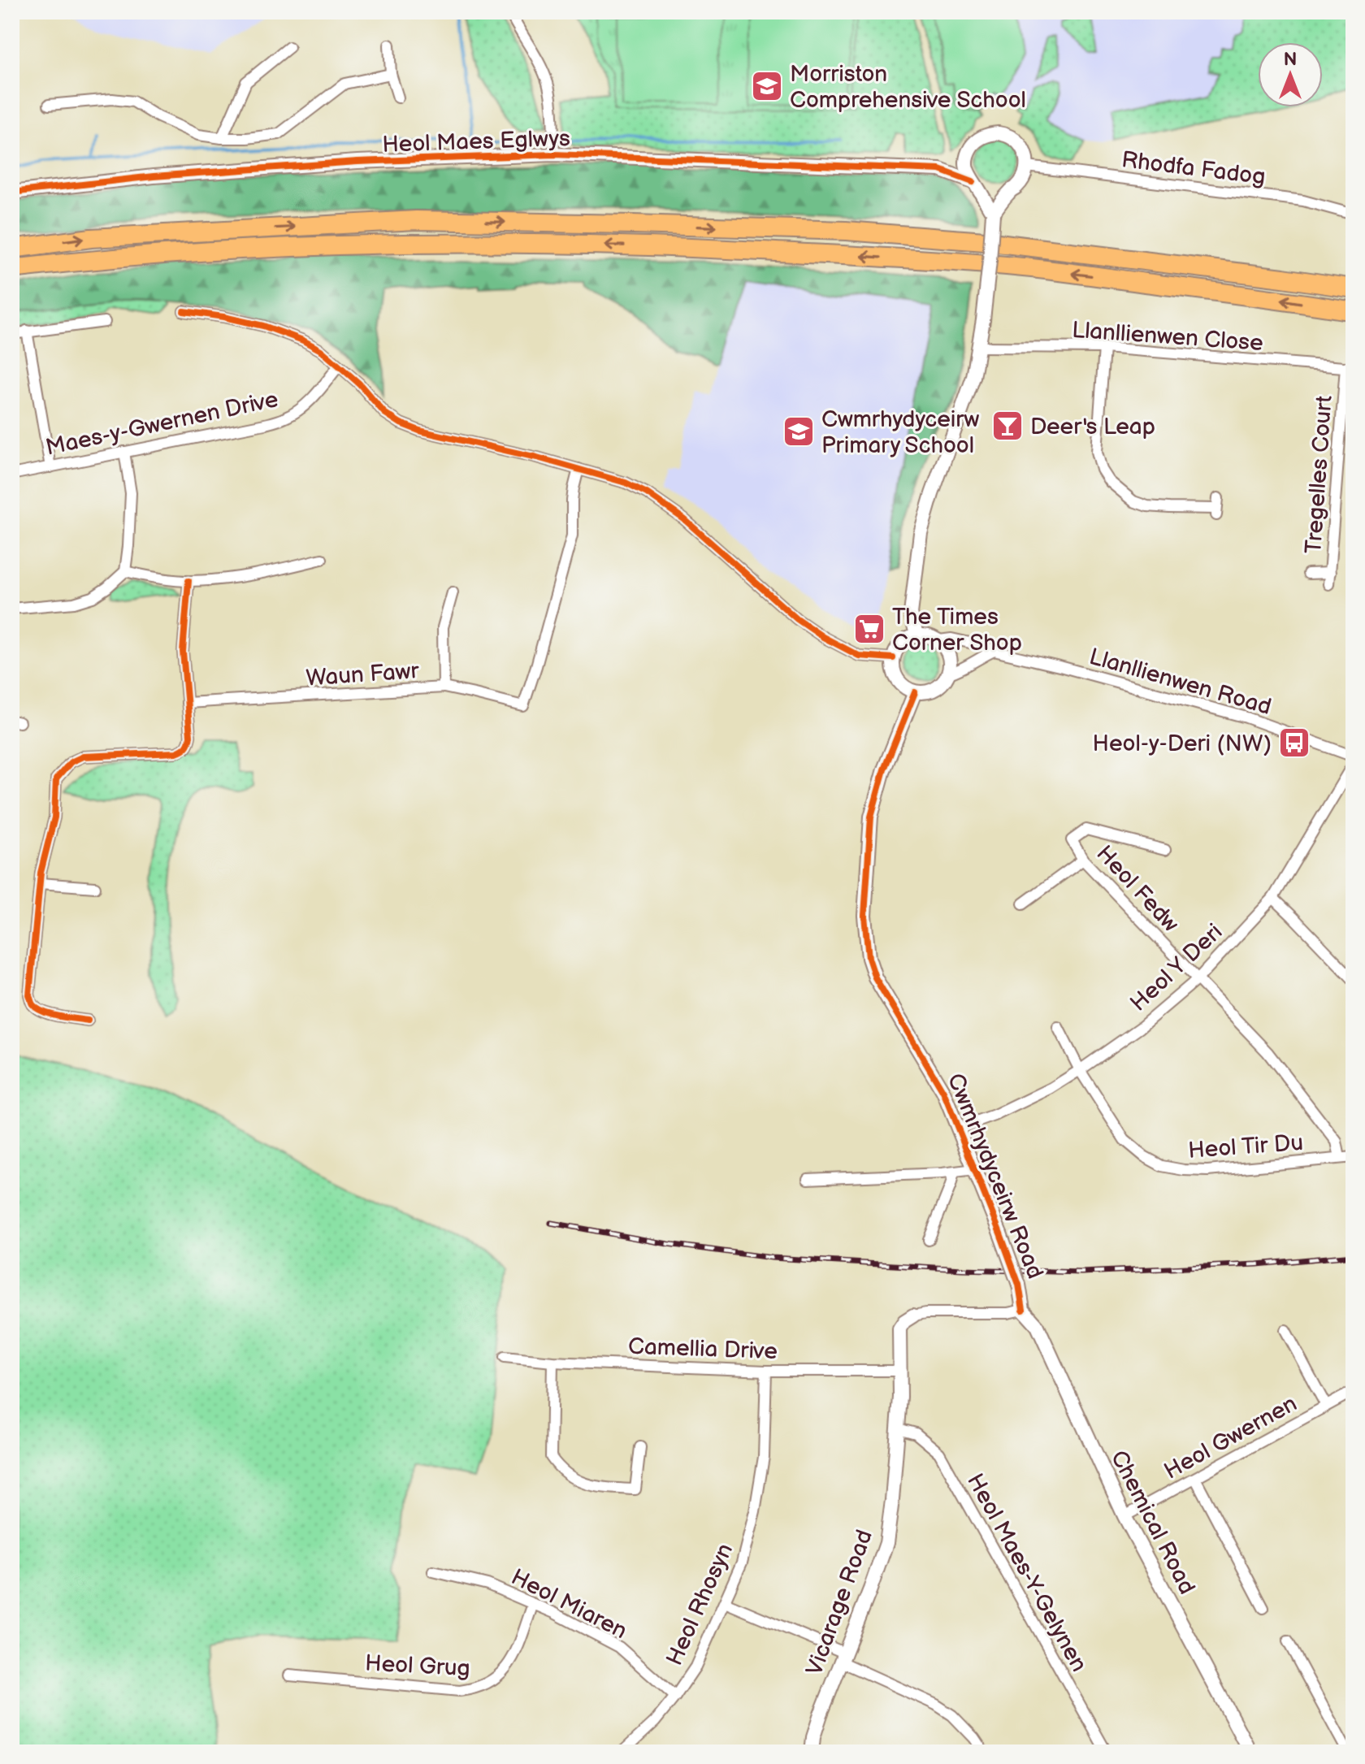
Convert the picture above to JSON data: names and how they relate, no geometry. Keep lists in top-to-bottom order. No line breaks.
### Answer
{"streets":{"street":["Heol Maes Eglwys","Rhodfa Fadog","Llanllienwen Close","Maes-y-Gwernen Drive","Tregelles Court","Waun Fawr","Llanllienwen Road","Heol Fedw","Heol Y Deri","Heol Tir Du","Cwmrhydyceirw Road","Camellia Drive","Heol Gwernen","Chemical Road","Heol Maes-Y-Gelynen","Vicarage Road","Heol Miaren","Heol Rhosyn","Heol Grug"]},"crossings":[["Heol Maes Eglwys","Rhodfa Fadog"],["Llanllienwen Close","Tregelles Court"],["Llanllienwen Road","Cwmrhydyceirw Road"],["Heol Fedw","Heol Y Deri"],["Heol Fedw","Heol Tir Du"],["Heol Y Deri","Heol Tir Du"],["Heol Y Deri","Cwmrhydyceirw Road"],["Cwmrhydyceirw Road","Chemical Road"],["Camellia Drive","Vicarage Road"],["Camellia Drive","Heol Rhosyn"],["Heol Gwernen","Chemical Road"],["Heol Maes-Y-Gelynen","Vicarage Road"],["Heol Miaren","Heol Rhosyn"],["Heol Miaren","Heol Grug"]],"places":{"school or university":["Morriston Comprehensive School","Cwmrhydyceirw Primary School"],"bar":["Deer's Leap"],"supermarket":["The Times Corner Shop"],"bus stop":["Heol-y-Deri (NW)"]},"north":"top"}
